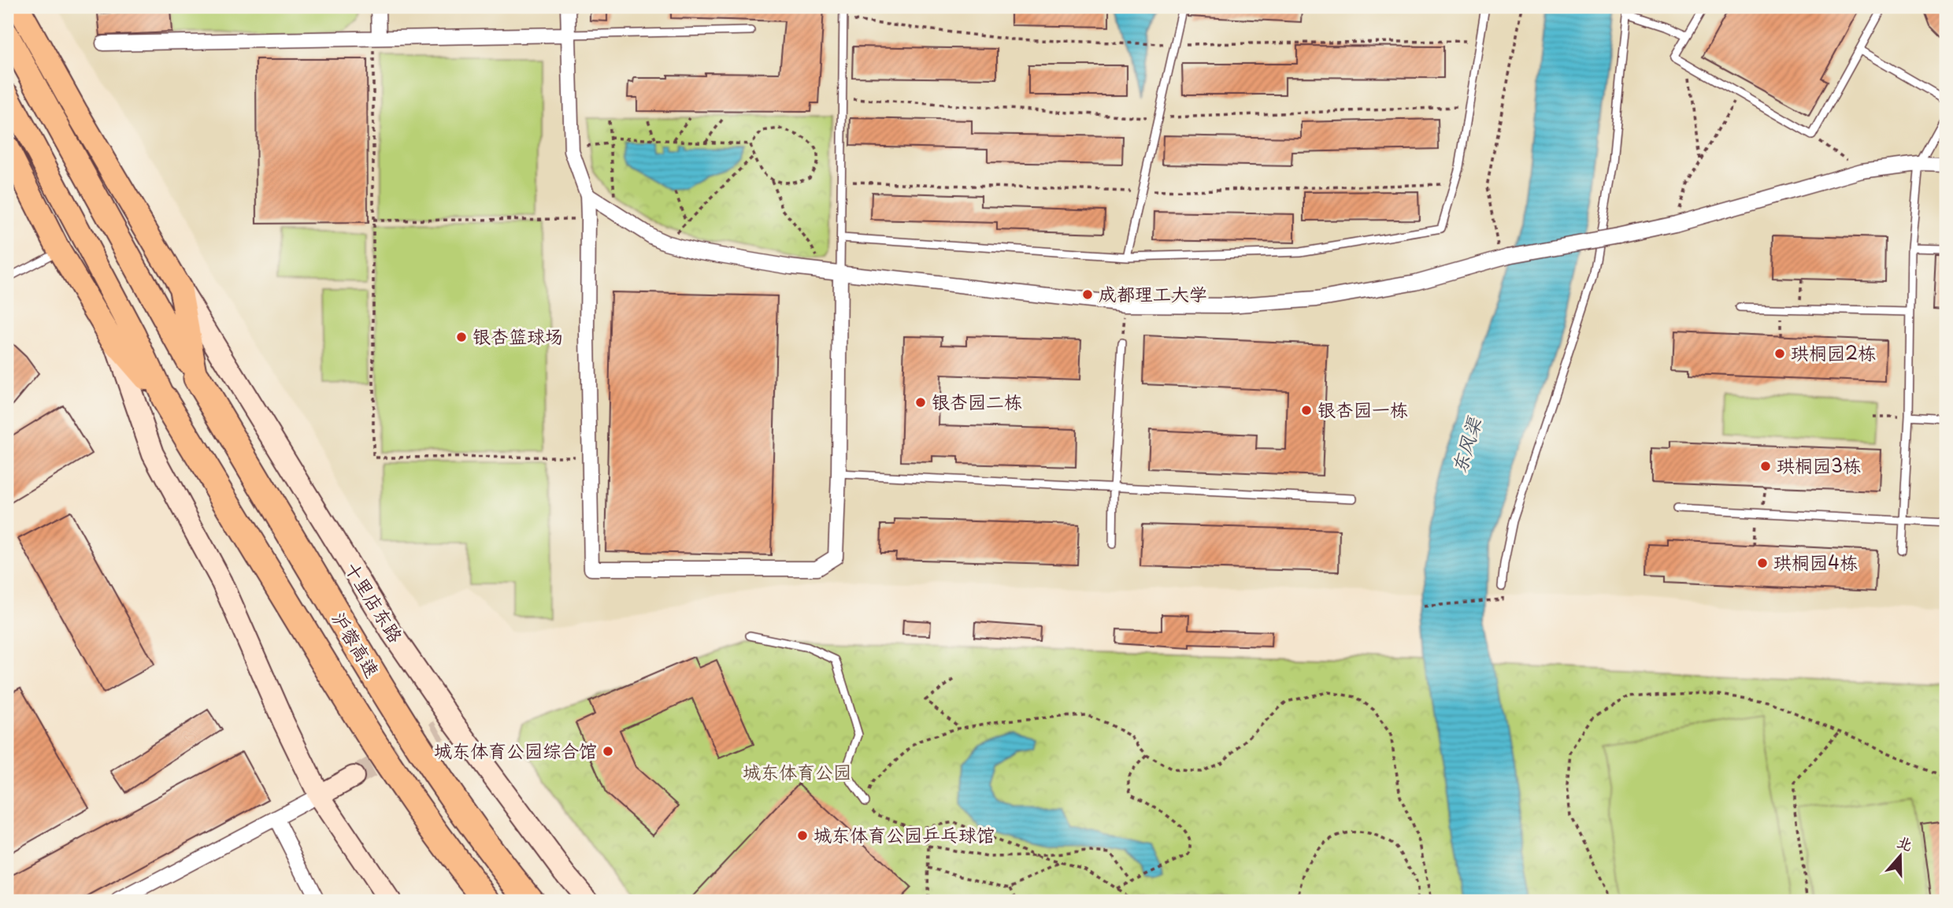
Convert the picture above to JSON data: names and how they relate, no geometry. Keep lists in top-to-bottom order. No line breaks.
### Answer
{"streets":{"highway":["沪蓉高速"],"street":["十里店东路"]},"water":["东风渠"],"parks":["城东体育公园"],"places":["成都理工大学","银杏篮球场","珙桐园2栋","银杏园二栋","银杏园一栋","珙桐园3栋","珙桐园4栋","城东体育公园综合馆","城东体育公园乒乓球馆"],"north":"top"}
